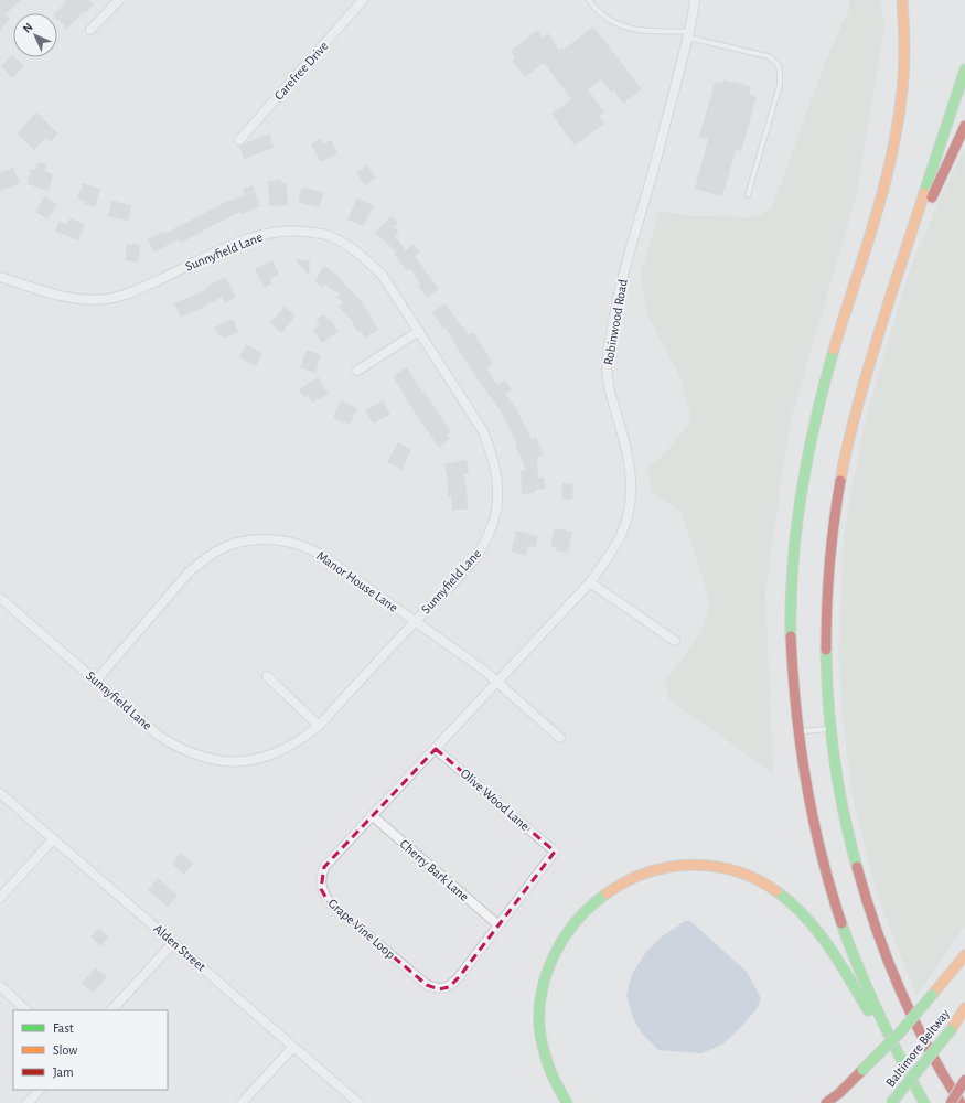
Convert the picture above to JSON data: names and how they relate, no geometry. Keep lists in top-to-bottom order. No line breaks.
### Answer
{"streets":{"highway":["Baltimore Beltway"],"street":["Carefree Drive","Sunnyfield Lane","Robinwood Road","Manor House Lane","Olive Wood Lane","Cherry Bark Lane","Grape Vine Loop","Alden Street"]},"crossings":[["Sunnyfield Lane","Manor House Lane"],["Robinwood Road","Manor House Lane"],["Robinwood Road","Grape Vine Loop"],["Manor House Lane","Grape Vine Loop"],["Olive Wood Lane","Grape Vine Loop"],["Cherry Bark Lane","Grape Vine Loop"]],"legend":["Fast","Slow","Jam"],"north":"top left"}
